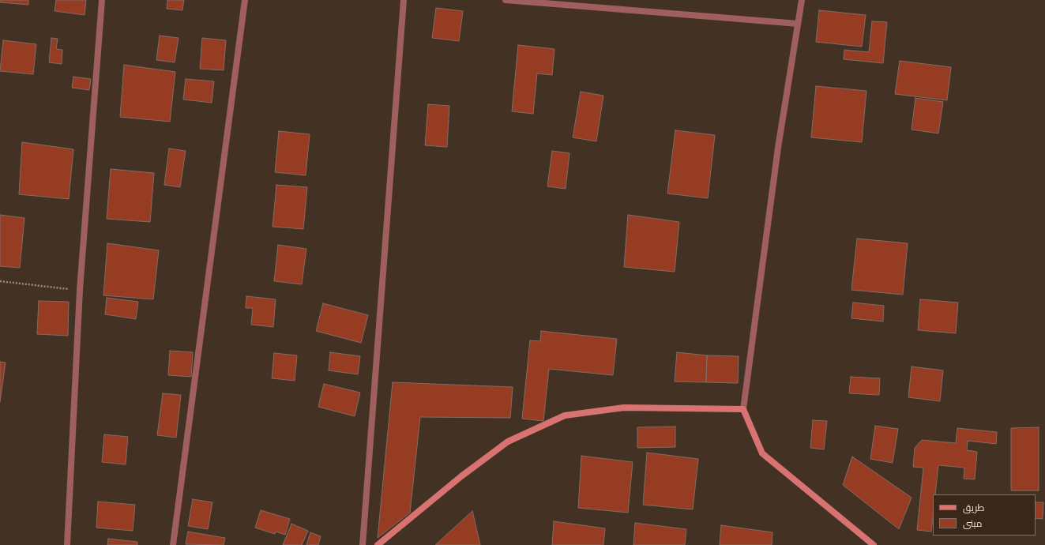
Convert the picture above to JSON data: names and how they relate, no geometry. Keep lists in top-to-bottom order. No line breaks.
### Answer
{"legend":["طريق","مبنى"]}
